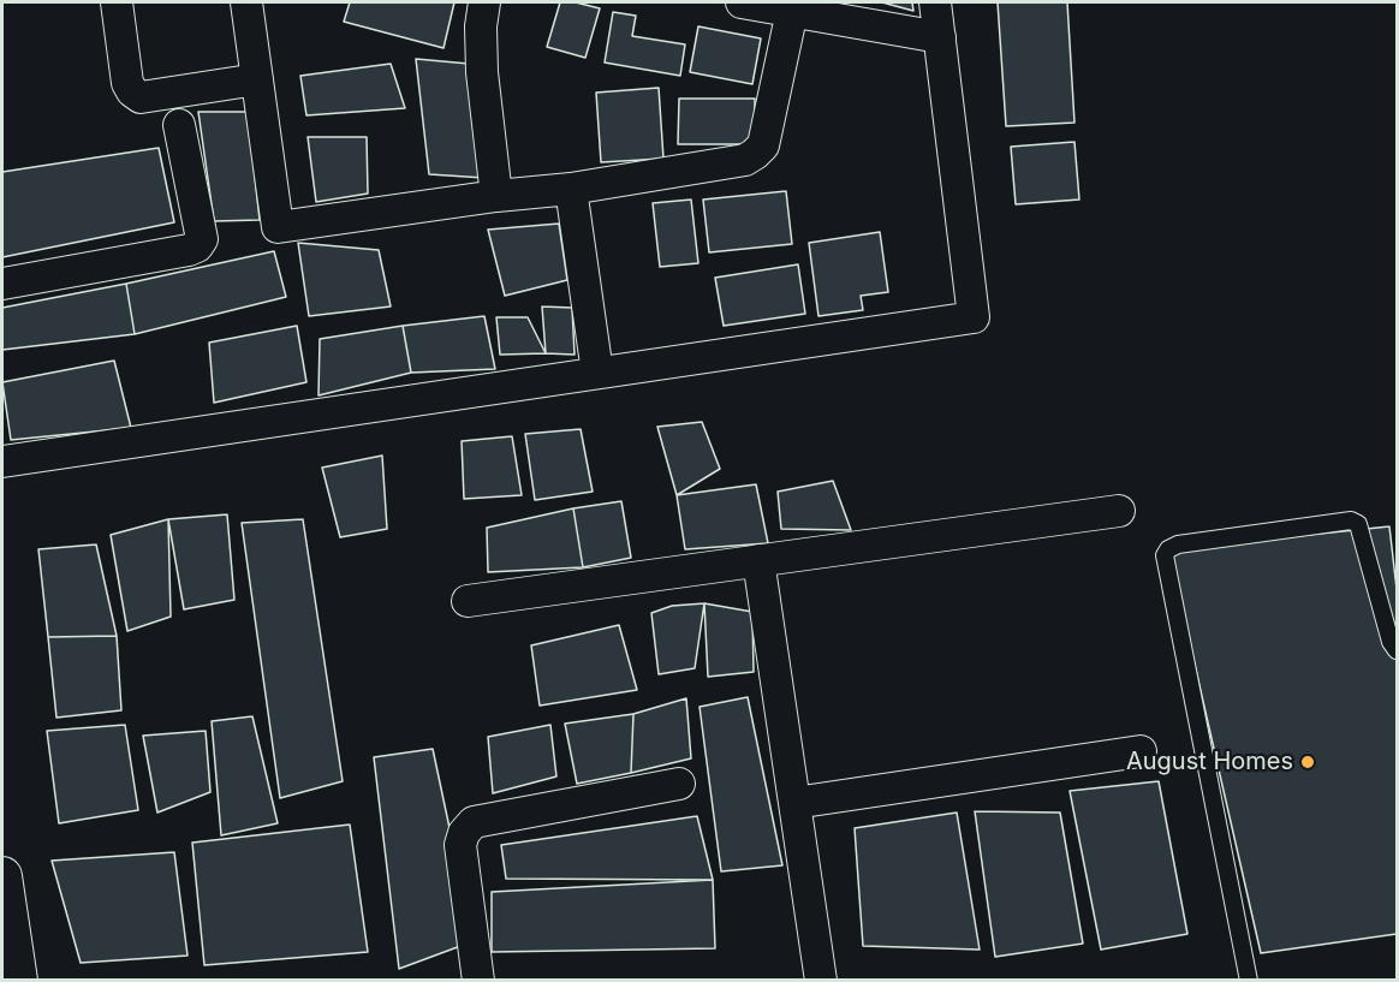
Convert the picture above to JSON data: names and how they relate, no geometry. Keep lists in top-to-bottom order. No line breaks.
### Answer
{"places":["August Homes"]}
